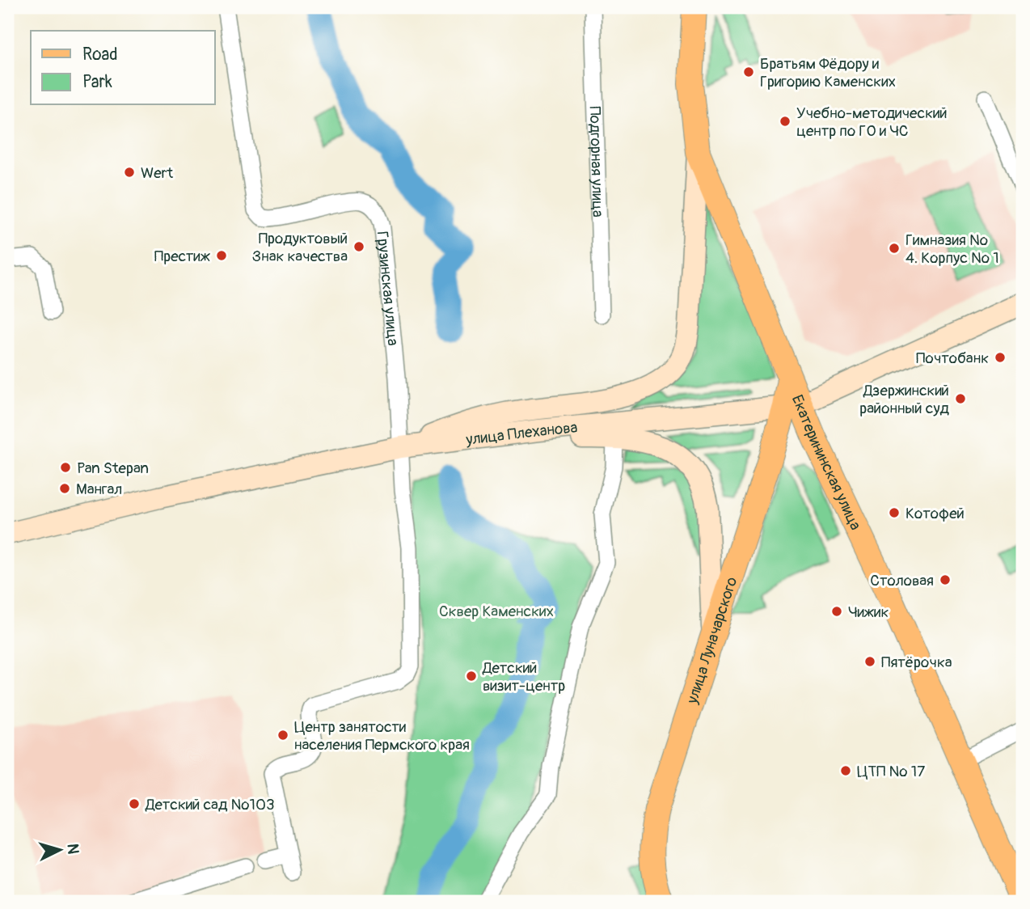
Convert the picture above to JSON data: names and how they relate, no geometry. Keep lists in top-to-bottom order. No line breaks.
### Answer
{"streets":{"main road":["улица Плеханова","Екатерининская улица","улица Луначарского"],"street":["Подгорная улица","Грузинская улица"]},"crossings":[["Грузинская улица","улица Плеханова"],["улица Плеханова","Екатерининская улица"],["улица Плеханова","улица Луначарского"],["Екатерининская улица","улица Луначарского"]],"parks":["Сквер Каменских"],"places":["Братьям Фёдору и Григорию Каменских","Учебно-методический центр по ГО и ЧС","Wert","Продуктовый Знак качества","Гимназия № 4. Корпус № 1","Престиж","Почтобанк","Дзержинский районный суд","Pan Stepan","Мангал","Котофей","Столовая","Чижик","Пятёрочка","Детский визит-центр","Центр занятости населения Пермского края","ЦТП № 17","Детский сад №103"],"legend":["Road","Park"],"north":"right"}
